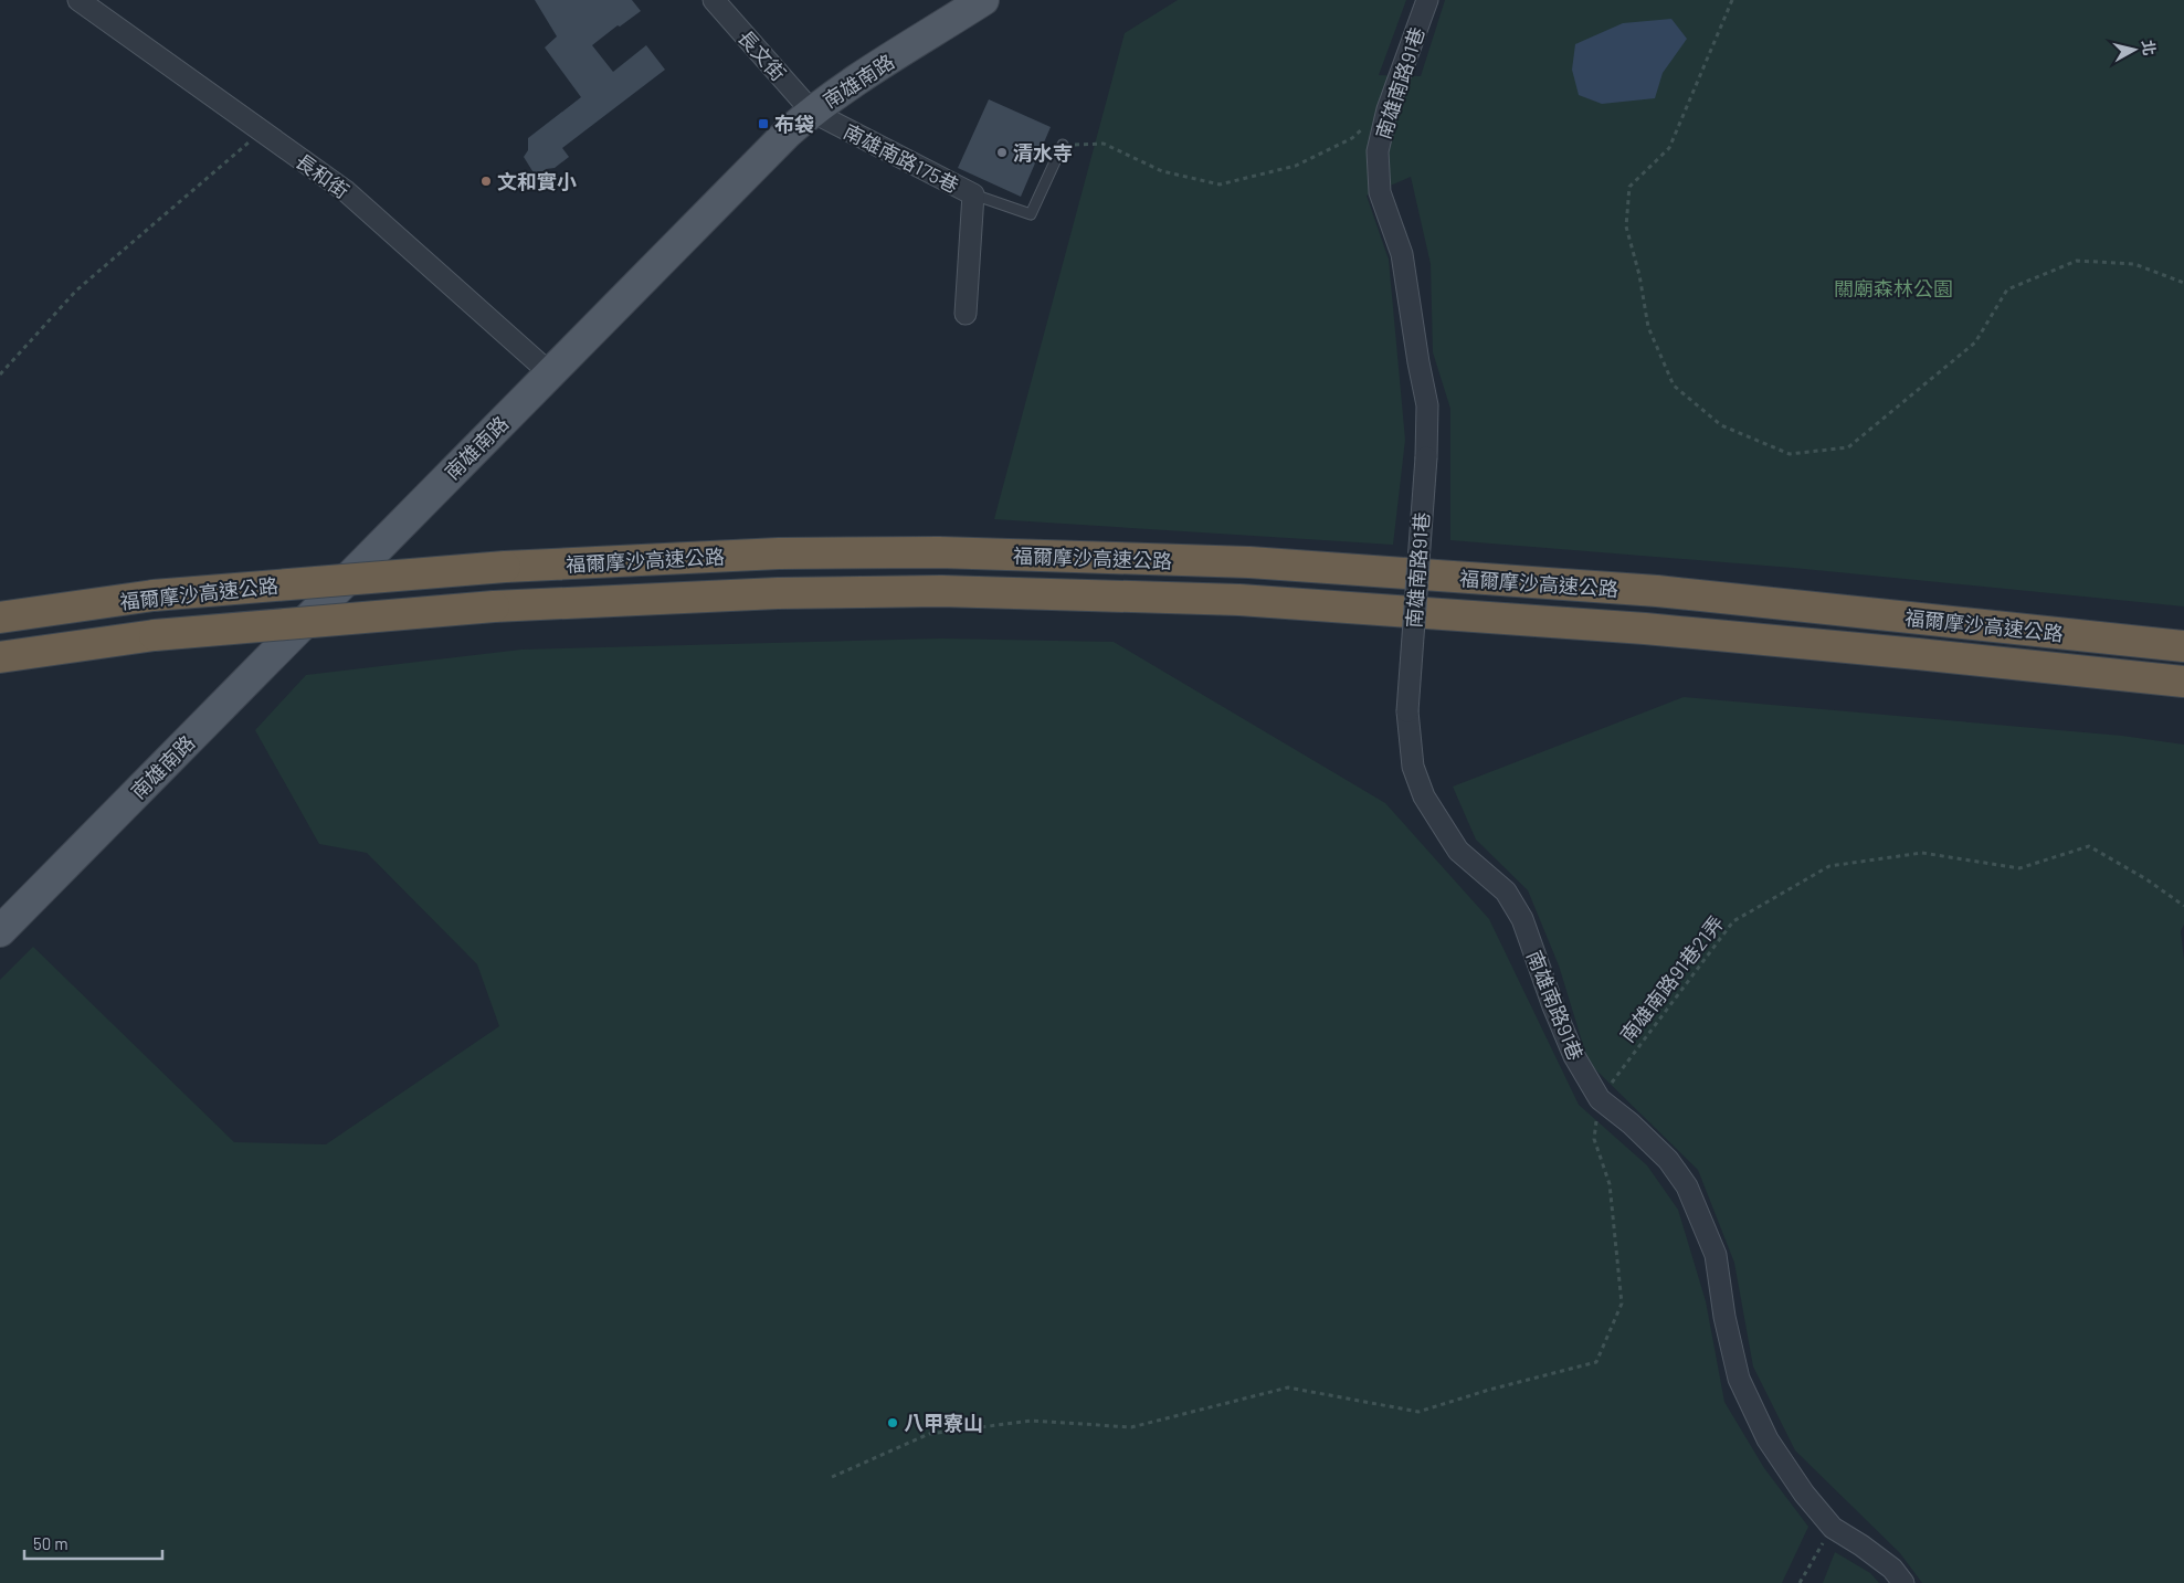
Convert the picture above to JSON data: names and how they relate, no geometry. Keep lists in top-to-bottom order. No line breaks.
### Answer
{"streets":{"highway":["福爾摩沙高速公路"],"main road":["南雄南路"],"street":["長文街","南雄南路91巷","南雄南路175巷","長和街"],"path":["南雄南路91巷21弄"]},"crossings":[["長文街","南雄南路"],["長文街","南雄南路175巷"],["南雄南路","南雄南路175巷"],["南雄南路","長和街"],["南雄南路91巷","南雄南路91巷21弄"]],"parks":["關廟森林公園"],"places":{"transit":["布袋"],"other":["清水寺","文和實小","八甲寮山"]},"scale_bar":"50 m","north":"right"}
